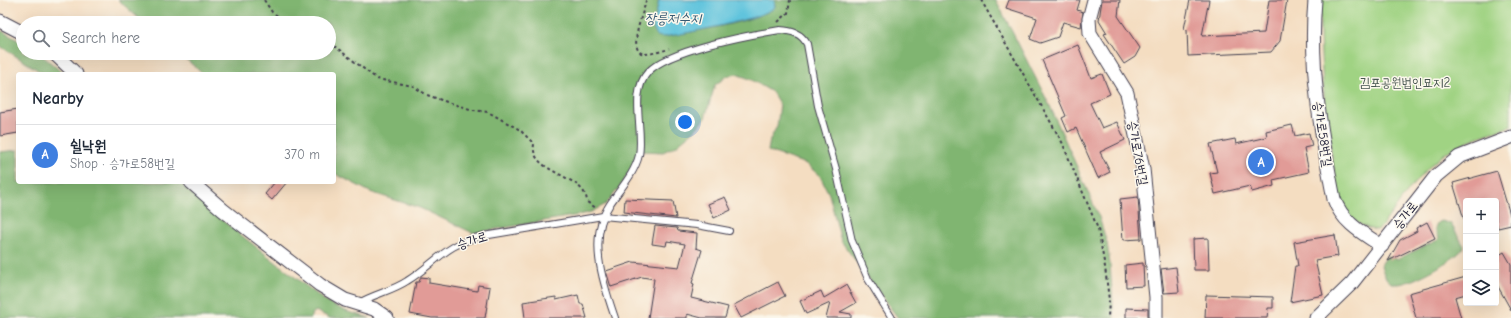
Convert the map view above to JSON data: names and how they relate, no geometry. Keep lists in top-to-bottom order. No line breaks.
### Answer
{"streets":{"street":["승가로58번길","승가로76번길","승가로"]},"crossings":[["승가로58번길","승가로"]],"water":["장릉저수지"],"parks":["김포공원법인묘지2"],"page":{"search":"Search here","heading":"Nearby","list":[{"mark":"A","name":"쉴낙원","note":"Shop · 승가로58번길","value":"370 m"}],"pins":"A","map_buttons":["+","−"]}}
